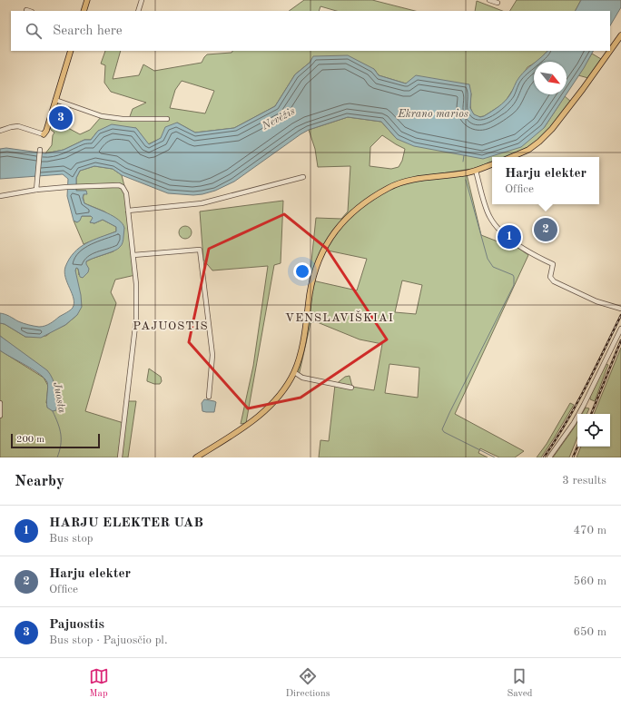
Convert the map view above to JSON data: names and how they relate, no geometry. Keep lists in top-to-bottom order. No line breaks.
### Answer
{"districts":["VENSLAVIŠKIAI","PAJUOSTIS"],"water":["Ekrano marios","Nevėžis","Juosta"],"scale_bar":"200 m","north":"bottom right","page":{"search":"Search here","pins":["3","2","1"],"popup":["Harju elekter","Office"],"scale":"200 m","heading":["Nearby","3 results"],"list":[{"mark":"1","name":"HARJU ELEKTER UAB","note":"Bus stop","value":"470 m"},{"mark":"2","name":"Harju elekter","note":"Office","value":"560 m"},{"mark":"3","name":"Pajuostis","note":"Bus stop · Pajuosčio pl.","value":"650 m"}],"nav":["Map","Directions","Saved"]}}
